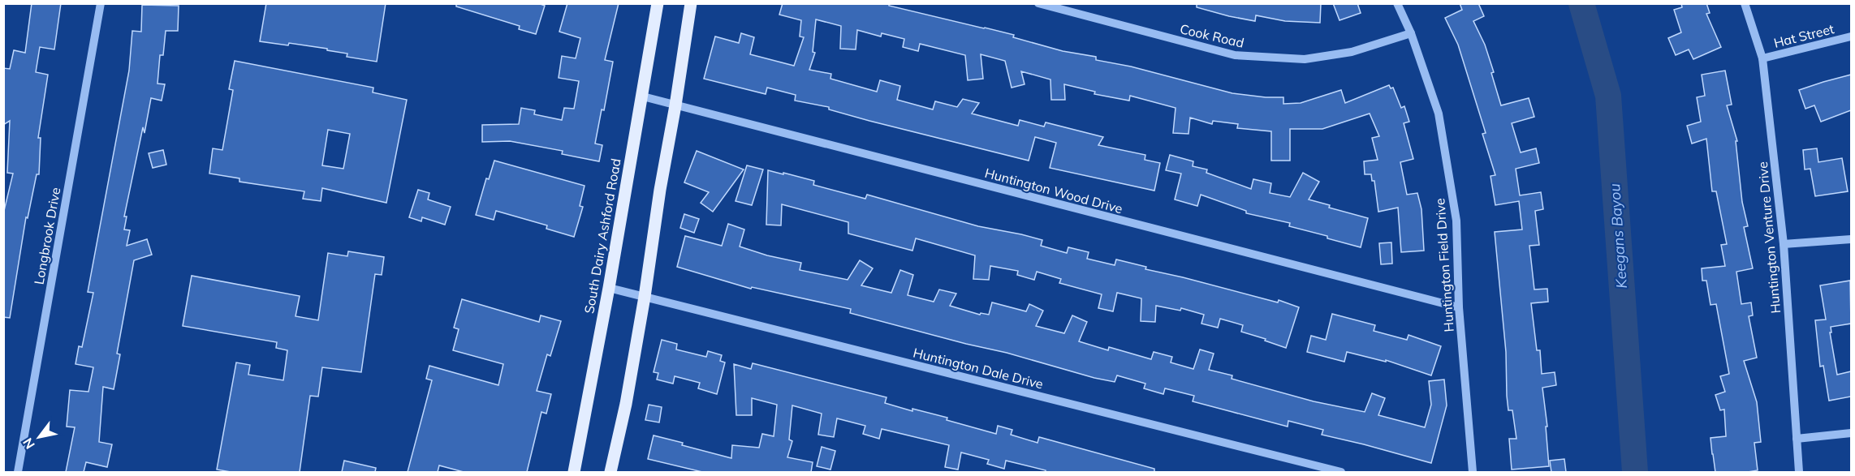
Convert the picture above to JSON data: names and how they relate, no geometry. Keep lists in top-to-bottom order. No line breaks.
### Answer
{"streets":{"main road":["South Dairy Ashford Road"],"street":["Cook Road","Hat Street","Huntington Wood Drive","Longbrook Drive","Huntington Venture Drive","Huntington Field Drive","Huntington Dale Drive"]},"crossings":[["Cook Road","Huntington Field Drive"],["Hat Street","Huntington Venture Drive"],["Huntington Wood Drive","South Dairy Ashford Road"],["Huntington Wood Drive","Huntington Field Drive"],["South Dairy Ashford Road","Huntington Dale Drive"]],"water":["Keegans Bayou"],"north":"bottom left"}
